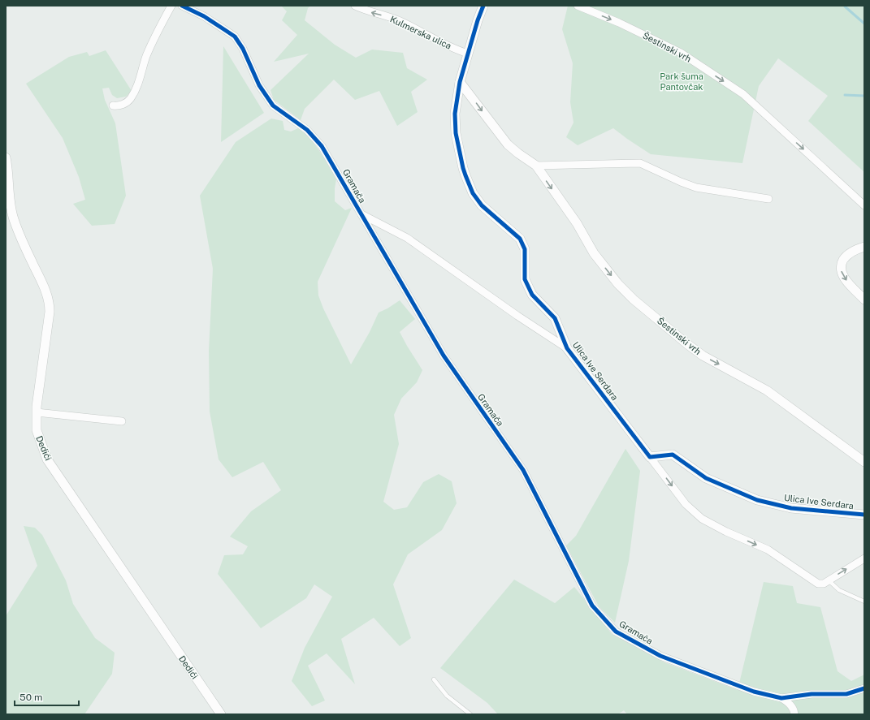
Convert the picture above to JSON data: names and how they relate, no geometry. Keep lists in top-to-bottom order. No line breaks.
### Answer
{"streets":{"street":["Kulmerska ulica","Šestinski vrh","Gramača","Ulica Ive Serdara","Dedići"]},"crossings":[["Kulmerska ulica","Ulica Ive Serdara"],["Šestinski vrh","Ulica Ive Serdara"],["Gramača","Ulica Ive Serdara"]],"one_way":["Kulmerska ulica","Šestinski vrh"],"parks":["Park šuma Pantovčak"],"scale_bar":"50 m"}
